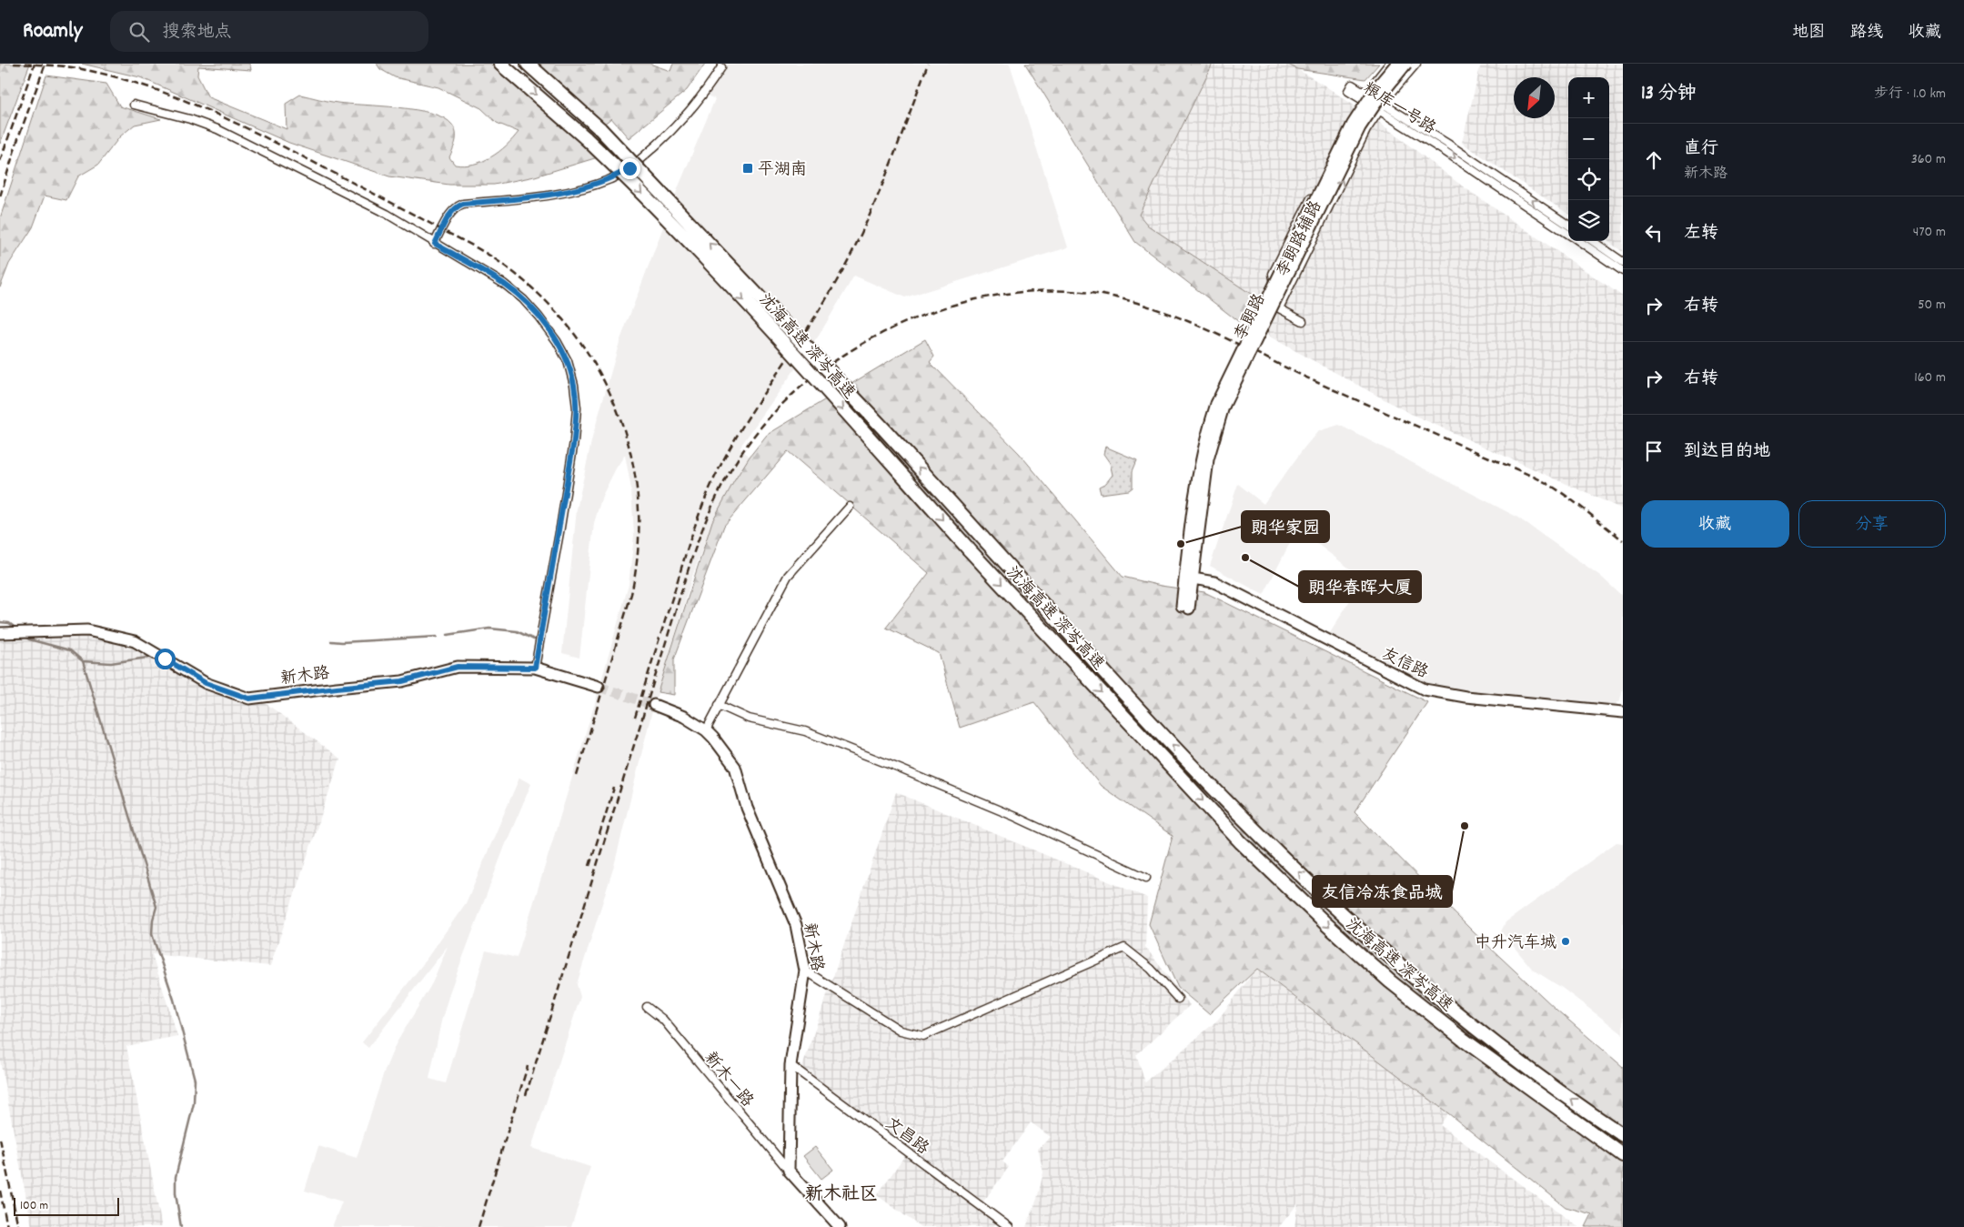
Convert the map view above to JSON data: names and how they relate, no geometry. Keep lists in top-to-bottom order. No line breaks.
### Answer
{"streets":{"highway":["沈海高速 深岑高速"],"street":["粮库一号路","李朗路辅路","李朗路","友信路","新木路","新木一路","文昌路"]},"crossings":[["粮库一号路","李朗路辅路"],["李朗路","友信路"],["新木路","新木一路"],["新木路","文昌路"]],"districts":["新木社区"],"places":{"transit":["平湖南"],"other":["朗华家园","朗华春晖大厦","友信冷冻食品城","中升汽车城"]},"scale_bar":"100 m","north":"bottom left","page":{"header":"Roamly","search":"搜索地点","nav":["地图","路线","收藏"],"heading":["13 分钟","步行 · 1.0 km"],"map_buttons":["+","−"],"list":[["直行","新木路","360 m"],["左转","470 m"],["右转","50 m"],["右转","160 m"],"到达目的地"],"buttons":["收藏","分享"],"scale":"100 m"}}
